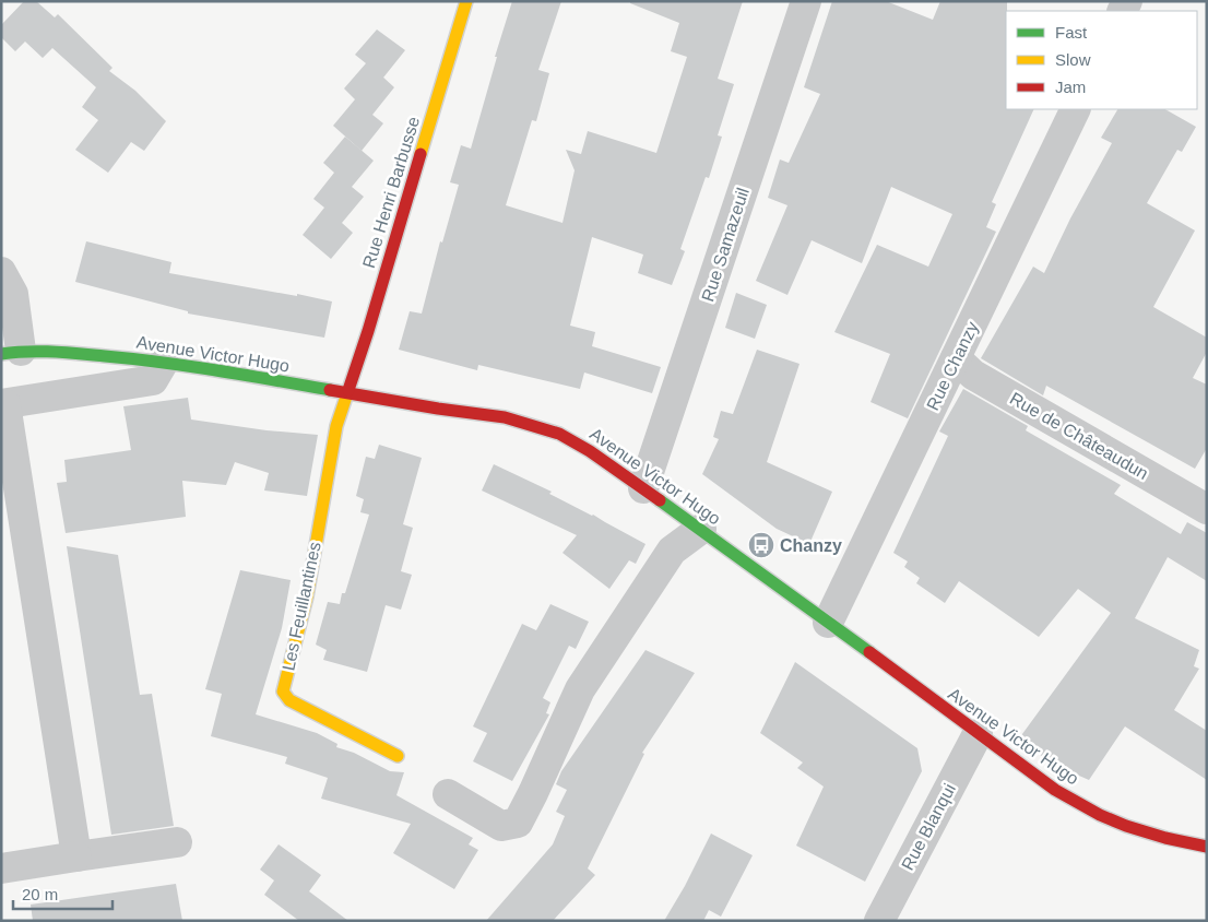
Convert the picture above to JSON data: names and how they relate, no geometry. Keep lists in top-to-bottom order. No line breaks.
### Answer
{"streets":{"street":["Rue Henri Barbusse","Rue Samazeuil","Avenue Victor Hugo","Rue Chanzy","Rue de Châteaudun","Les Feuillantines","Rue Blanqui"]},"crossings":[["Rue Henri Barbusse","Avenue Victor Hugo"],["Rue Henri Barbusse","Les Feuillantines"],["Rue Samazeuil","Avenue Victor Hugo"],["Avenue Victor Hugo","Rue Chanzy"],["Avenue Victor Hugo","Les Feuillantines"],["Avenue Victor Hugo","Rue Blanqui"],["Rue Chanzy","Rue de Châteaudun"]],"places":{"bus stop":["Chanzy"]},"legend":["Fast","Slow","Jam"],"scale_bar":"20 m"}
